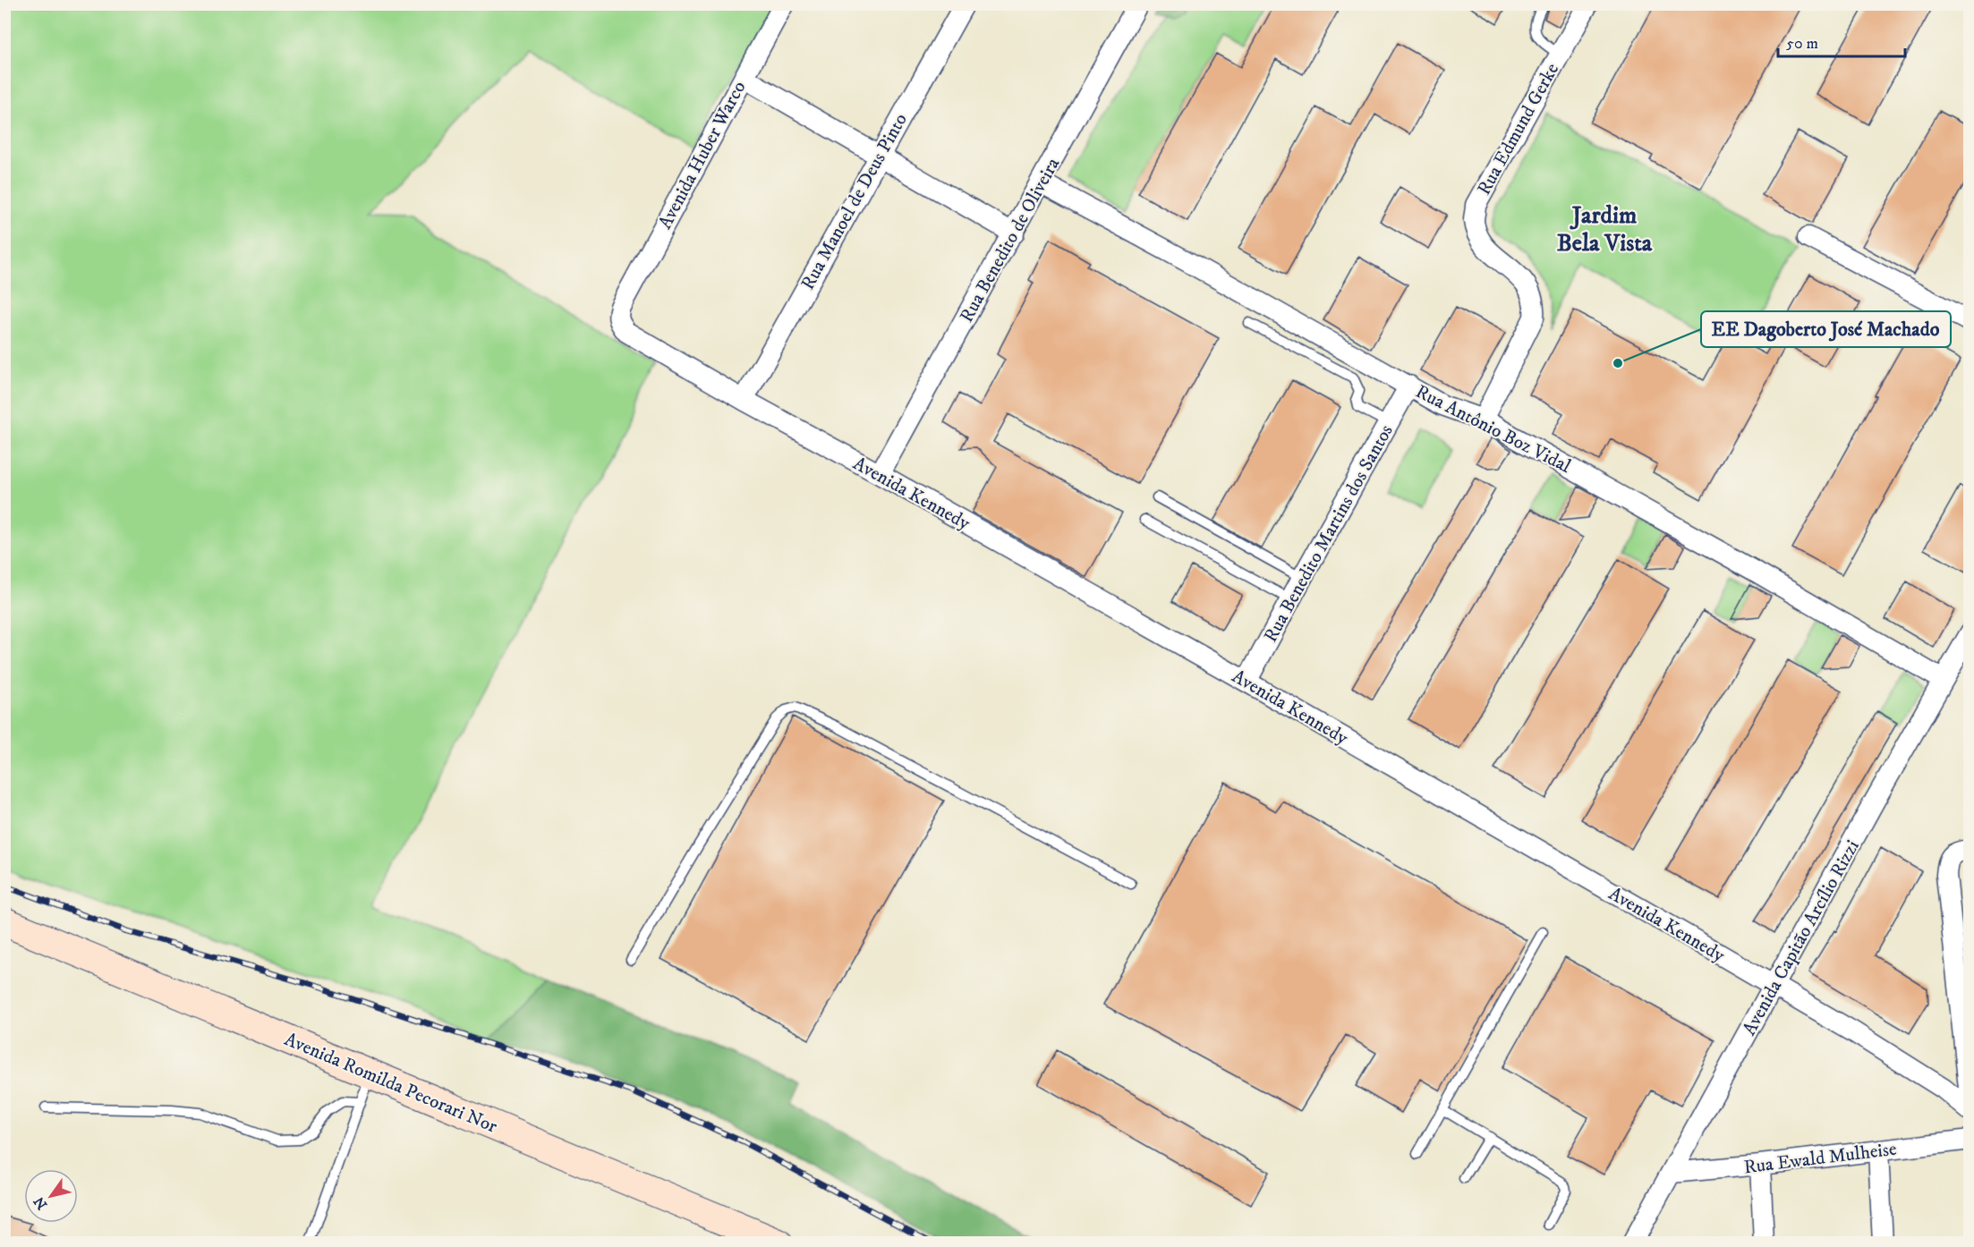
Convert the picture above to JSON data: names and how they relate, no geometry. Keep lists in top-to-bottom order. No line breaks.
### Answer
{"streets":{"street":["Rua Edmund Gerke","Avenida Huber Warco","Rua Manoel de Deus Pinto","Rua Benedito de Oliveira","Rua Antônio Boz Vidal","Avenida Kennedy","Rua Benedito Martins dos Santos","Avenida Capitão Arcílio Rizzi","Avenida Romilda Pecorari Nor","Rua Ewald Mulheise"]},"crossings":[["Rua Edmund Gerke","Rua Antônio Boz Vidal"],["Avenida Huber Warco","Avenida Kennedy"],["Rua Manoel de Deus Pinto","Avenida Kennedy"],["Rua Benedito de Oliveira","Rua Antônio Boz Vidal"],["Rua Benedito de Oliveira","Avenida Kennedy"],["Rua Antônio Boz Vidal","Rua Benedito Martins dos Santos"],["Rua Antônio Boz Vidal","Avenida Capitão Arcílio Rizzi"],["Avenida Kennedy","Rua Benedito Martins dos Santos"],["Avenida Kennedy","Avenida Capitão Arcílio Rizzi"],["Avenida Capitão Arcílio Rizzi","Rua Ewald Mulheise"]],"districts":["Jardim Bela Vista"],"places":["EE Dagoberto José Machado"],"scale_bar":"50 m","north":"bottom left"}
